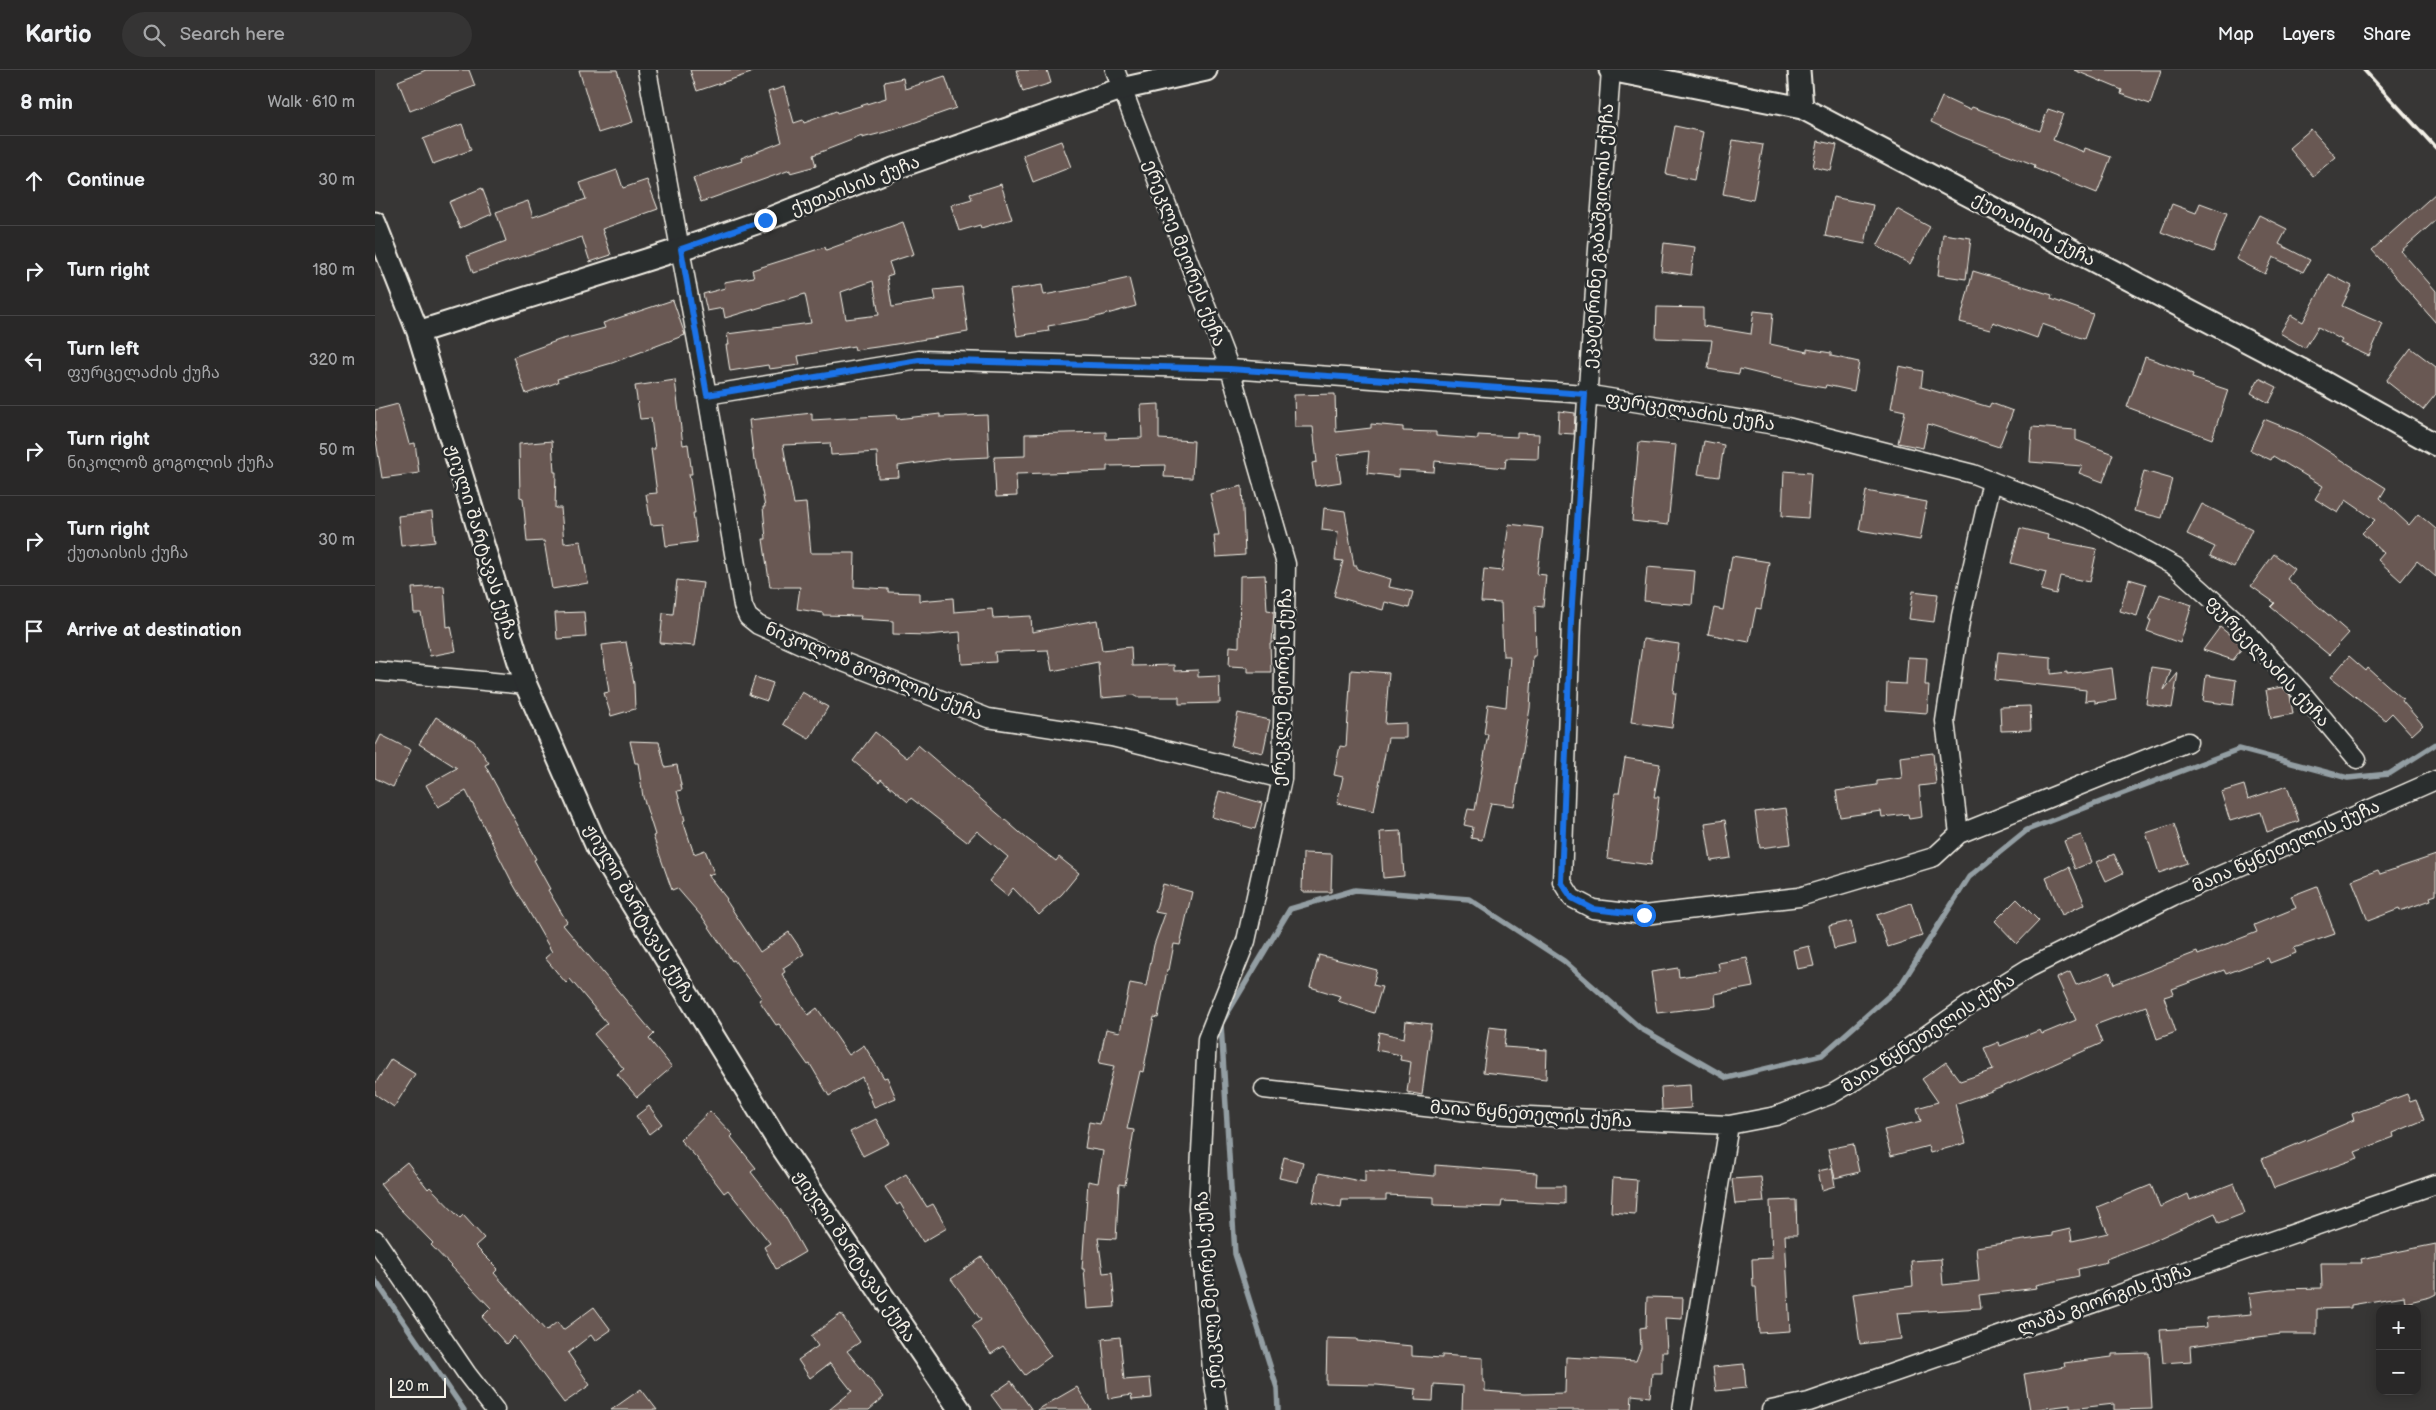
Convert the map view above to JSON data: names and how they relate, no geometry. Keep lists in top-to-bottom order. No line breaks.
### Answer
{"streets":{"street":["ქუთაისის ქუჩა","ეკატერინე გაბაშვილის ქუჩა","ერეკლე მეორეს ქუჩა","ფურცელაძის ქუჩა","ჟიული შარტავას ქუჩა","ნიკოლოზ გოგოლის ქუჩა","მაია წყნეთელის ქუჩა","ლაშა გიორგის ქუჩა"]},"crossings":[["ქუთაისის ქუჩა","ეკატერინე გაბაშვილის ქუჩა"],["ქუთაისის ქუჩა","ერეკლე მეორეს ქუჩა"],["ქუთაისის ქუჩა","ჟიული შარტავას ქუჩა"],["ქუთაისის ქუჩა","ნიკოლოზ გოგოლის ქუჩა"],["ეკატერინე გაბაშვილის ქუჩა","ფურცელაძის ქუჩა"],["ერეკლე მეორეს ქუჩა","ფურცელაძის ქუჩა"],["ერეკლე მეორეს ქუჩა","ნიკოლოზ გოგოლის ქუჩა"],["ფურცელაძის ქუჩა","ნიკოლოზ გოგოლის ქუჩა"]],"scale_bar":"20 m","page":{"header":"Kartio","search":"Search here","nav":["Map","Layers","Share"],"heading":["8 min","Walk · 610 m"],"list":[["Continue","30 m"],["Turn right","180 m"],["Turn left","ფურცელაძის ქუჩა","320 m"],["Turn right","ნიკოლოზ გოგოლის ქუჩა","50 m"],["Turn right","ქუთაისის ქუჩა","30 m"],"Arrive at destination"],"map_buttons":["+","−"],"scale":"20 m"}}
